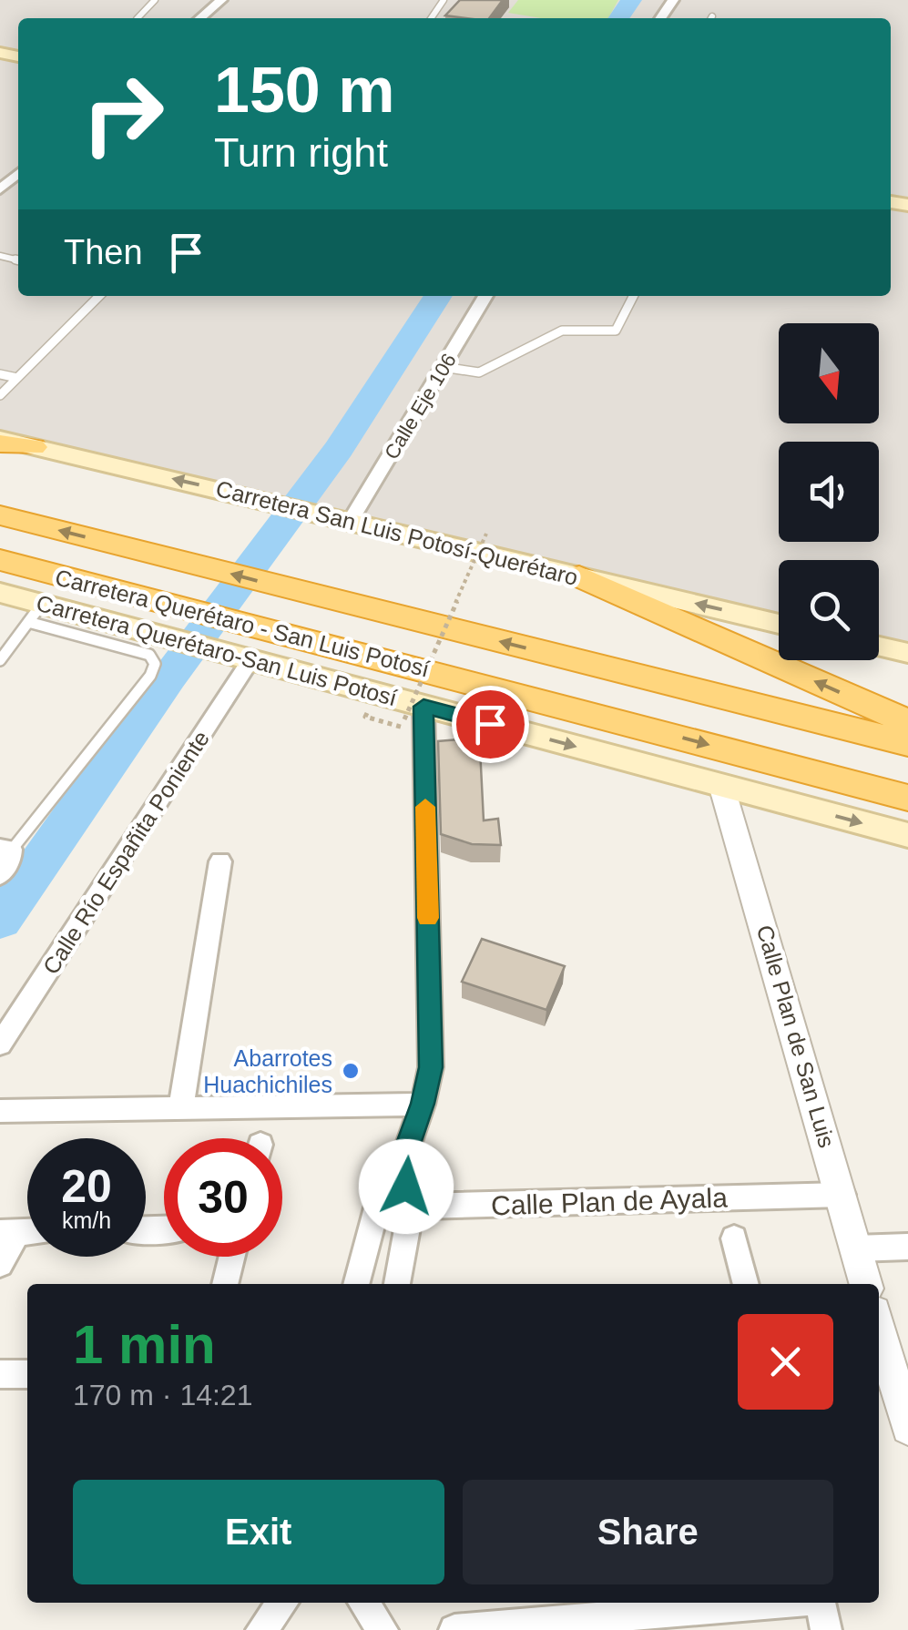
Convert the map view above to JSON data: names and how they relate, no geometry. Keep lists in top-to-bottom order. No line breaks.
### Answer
{"streets":{"highway":["Carretera Querétaro - San Luis Potosí"],"main road":["Carretera San Luis Potosí-Querétaro","Carretera Querétaro-San Luis Potosí"],"street":["Calle Eje 106","Calle Río Españita Poniente","Calle Plan de San Luis","Calle Plan de Ayala"]},"crossings":[["Calle Eje 106","Carretera San Luis Potosí-Querétaro"],["Carretera Querétaro-San Luis Potosí","Calle Río Españita Poniente"],["Carretera Querétaro-San Luis Potosí","Calle Plan de San Luis"],["Calle Plan de San Luis","Calle Plan de Ayala"]],"one_way":["Carretera San Luis Potosí-Querétaro","Carretera Querétaro-San Luis Potosí"],"places":["Abarrotes Huachichiles"],"north":"bottom","page":{"turn":["150 m","Turn right"],"then":"Then","speed":"20 km/h","limit":"30","heading":["1 min","170 m · 14:21"],"buttons":["Exit","Share"]}}
